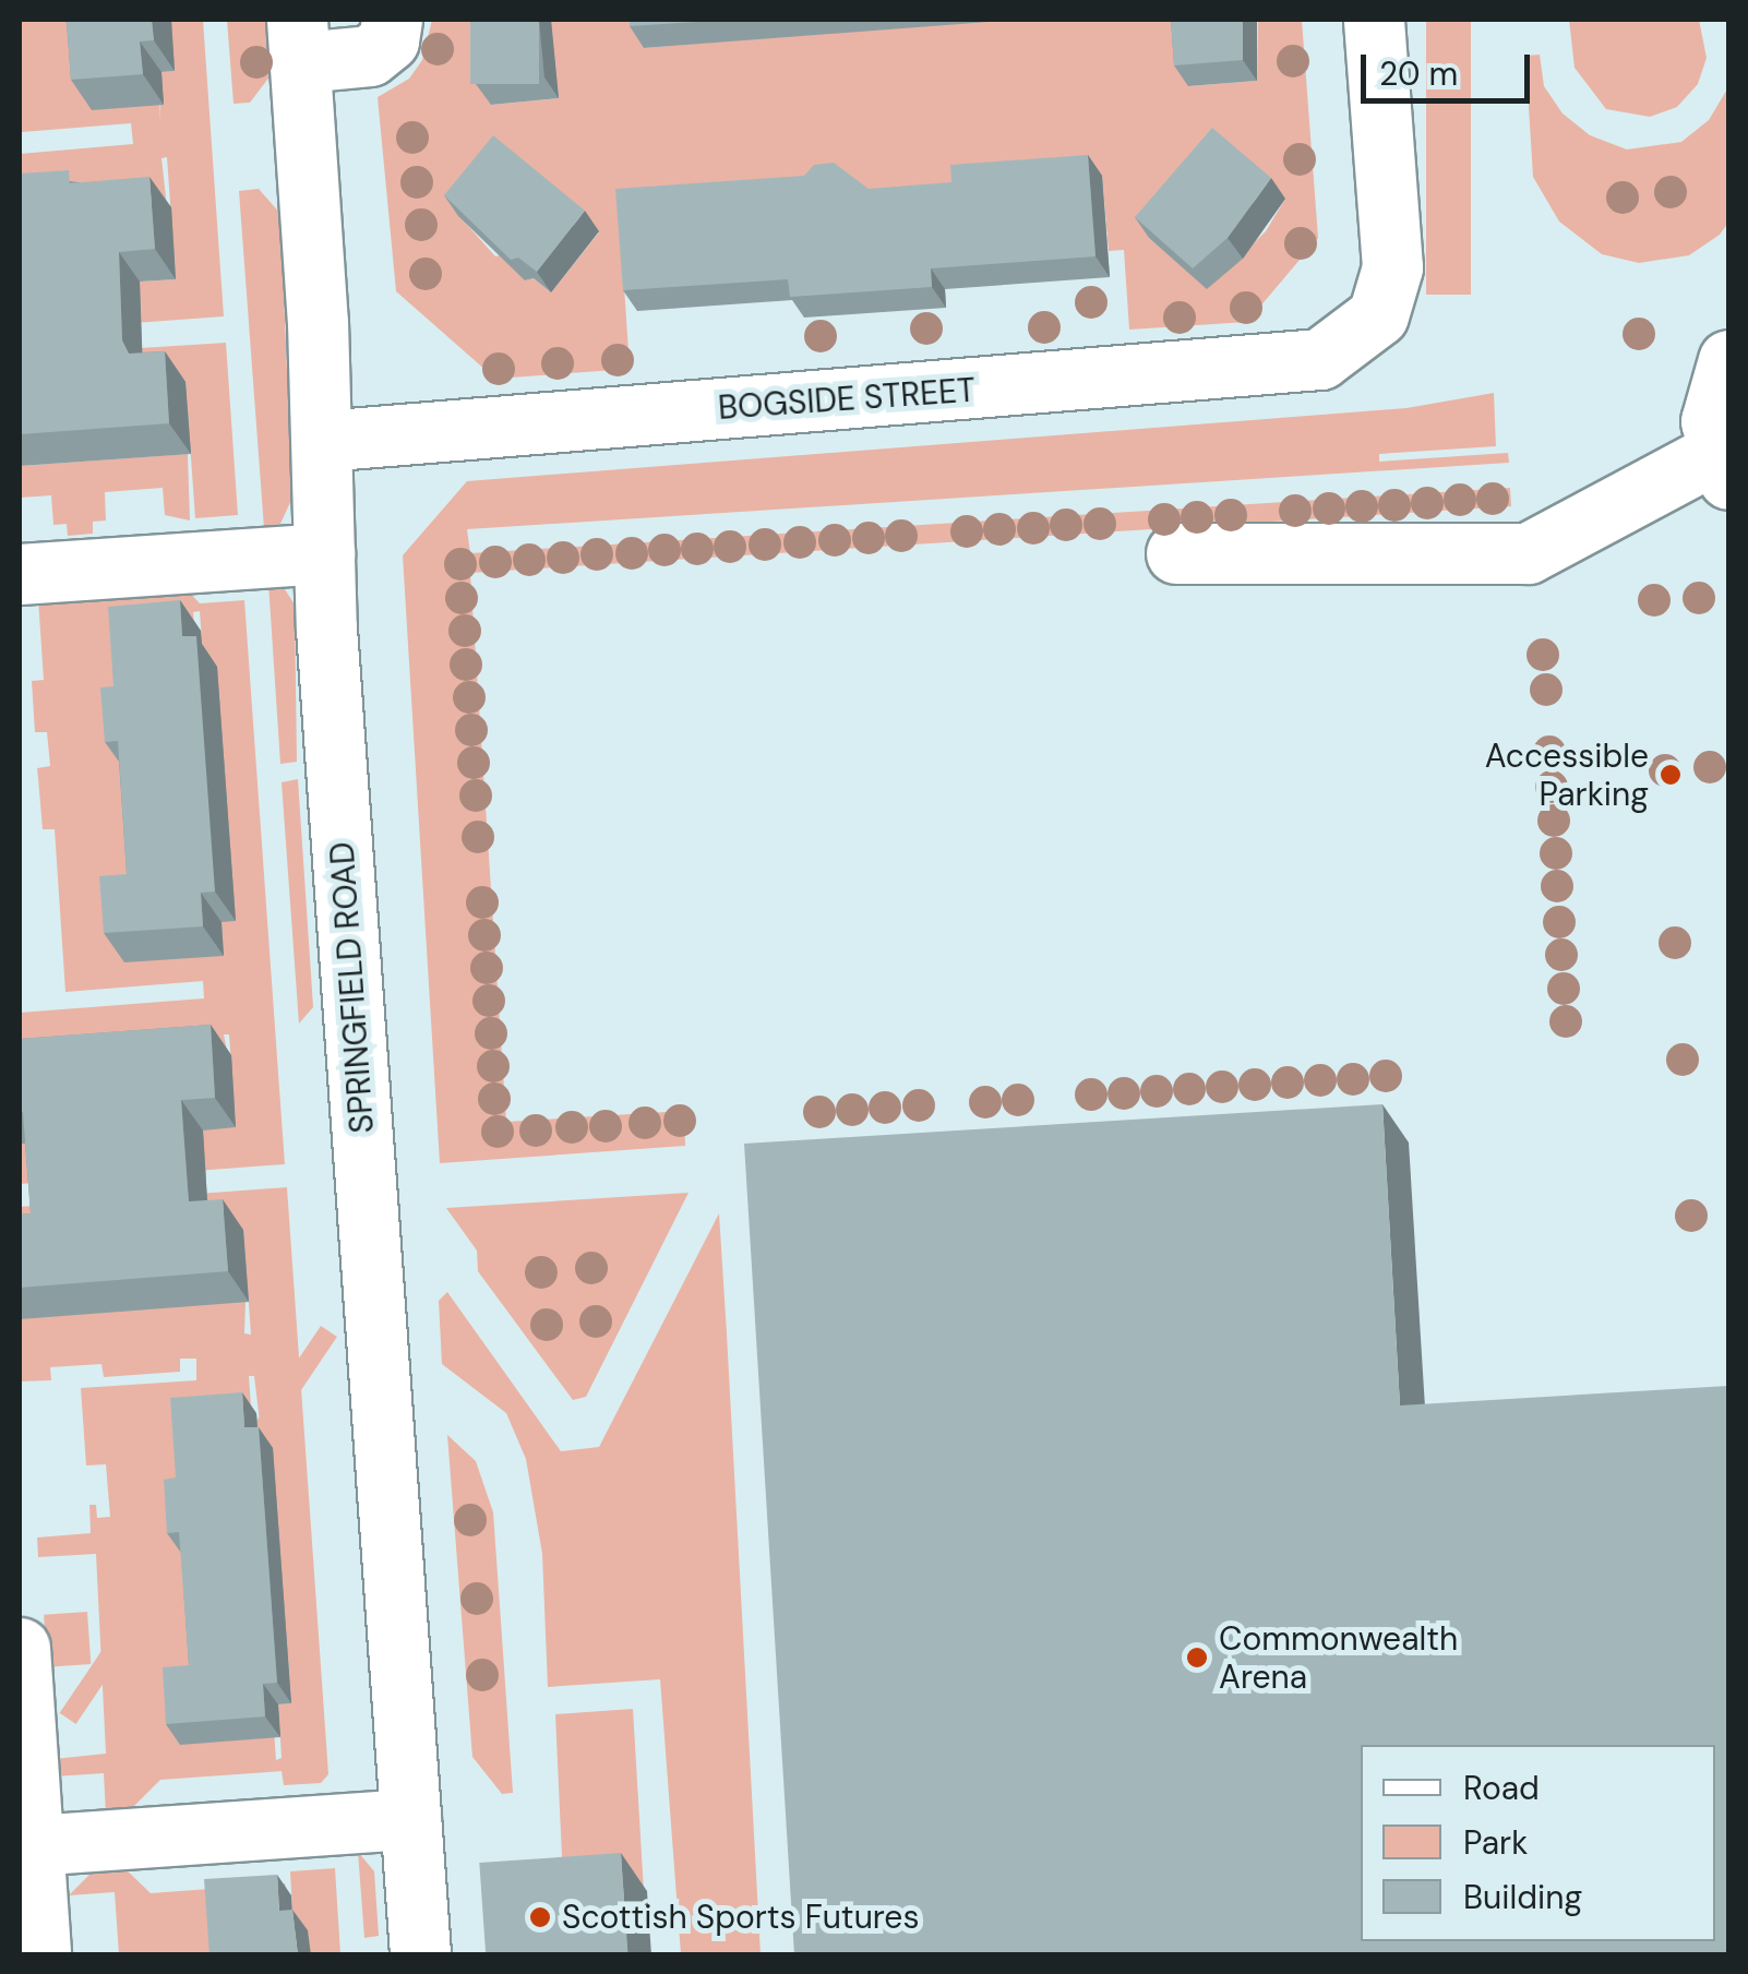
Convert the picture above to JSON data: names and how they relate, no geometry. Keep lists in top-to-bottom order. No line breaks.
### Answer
{"streets":{"street":["BOGSIDE STREET","SPRINGFIELD ROAD"]},"crossings":[["BOGSIDE STREET","SPRINGFIELD ROAD"]],"places":["Accessible Parking","Commonwealth Arena","Scottish Sports Futures"],"legend":["Road","Park","Building"],"scale_bar":"20 m"}
